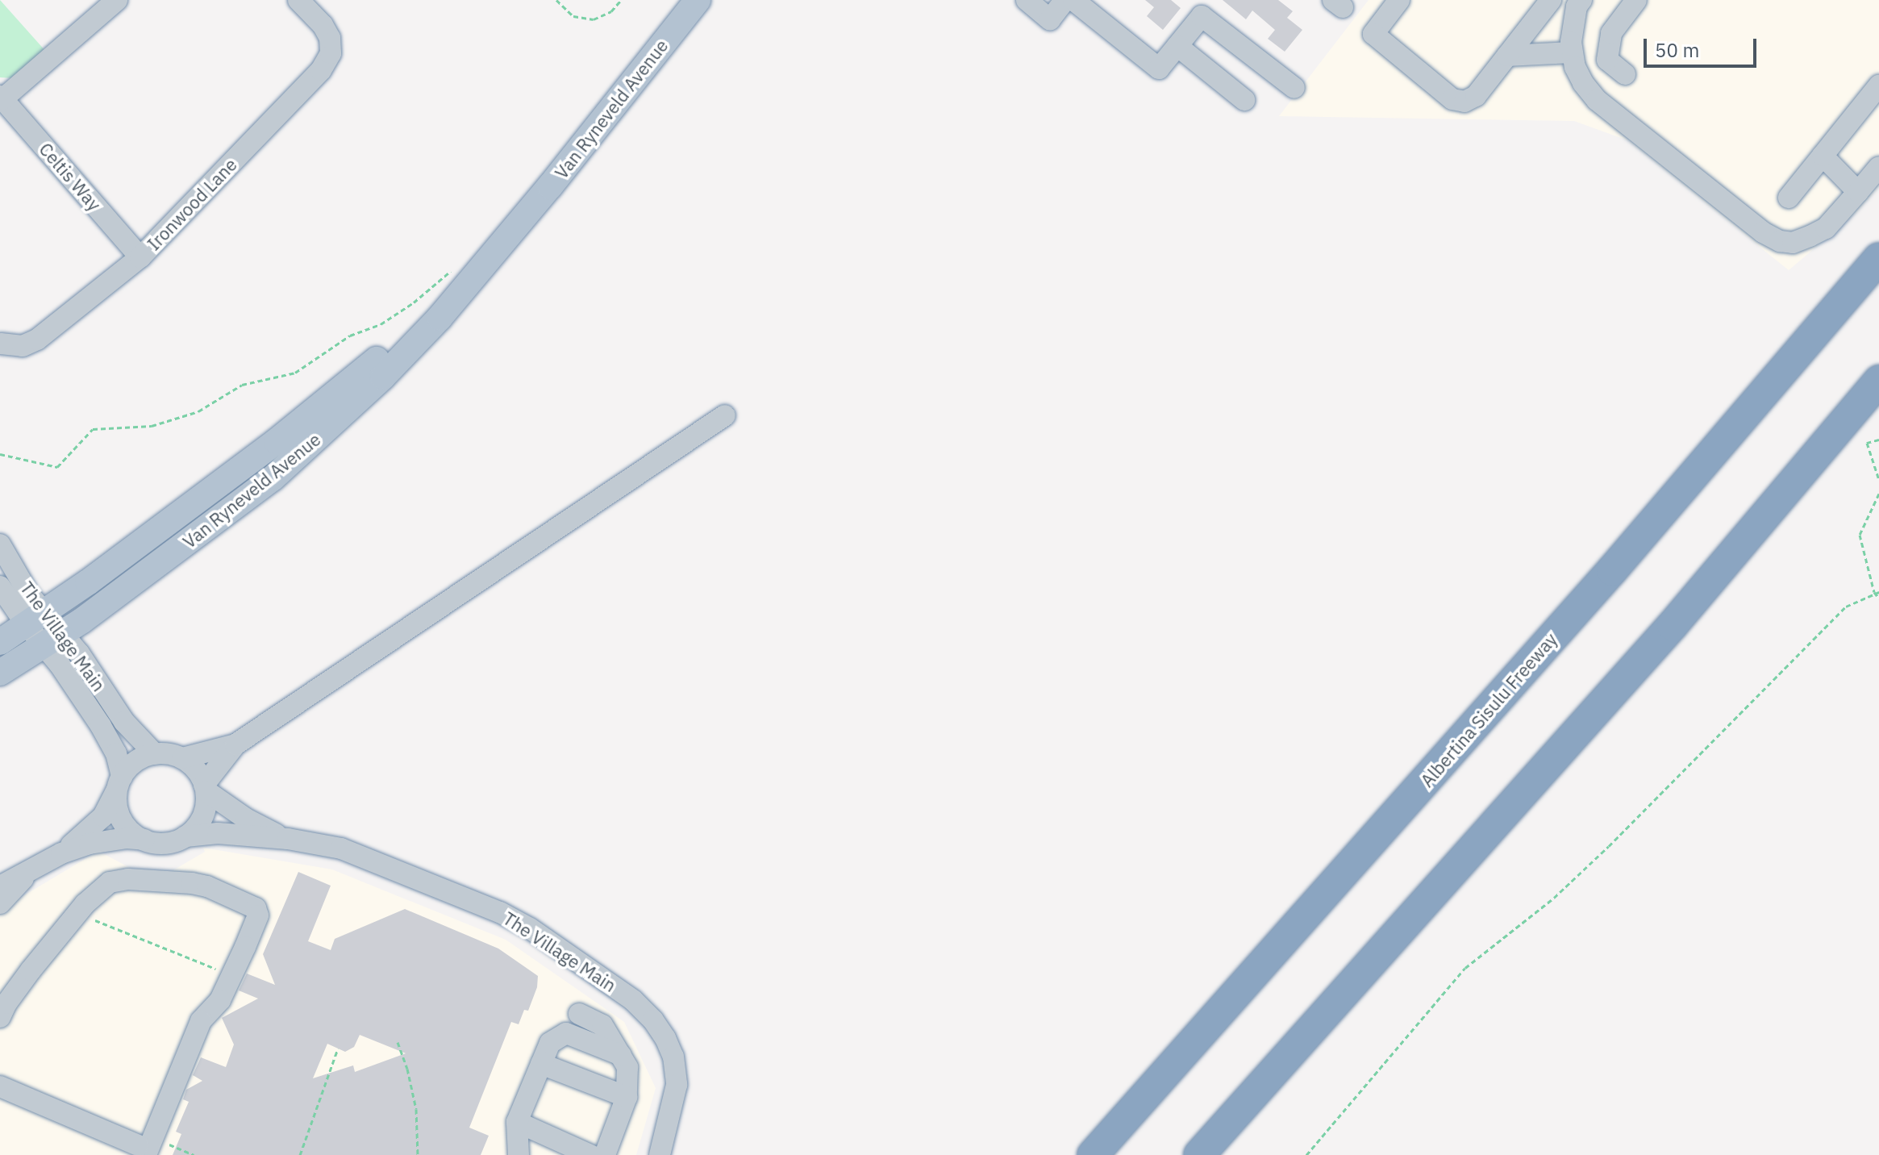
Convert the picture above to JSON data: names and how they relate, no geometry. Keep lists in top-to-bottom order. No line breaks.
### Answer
{"streets":{"highway":["Albertina Sisulu Freeway"],"main road":["Van Ryneveld Avenue"],"street":["Celtis Way","Ironwood Lane","The Village Main"]},"crossings":[["Van Ryneveld Avenue","The Village Main"],["Celtis Way","Ironwood Lane"]],"scale_bar":"50 m"}
